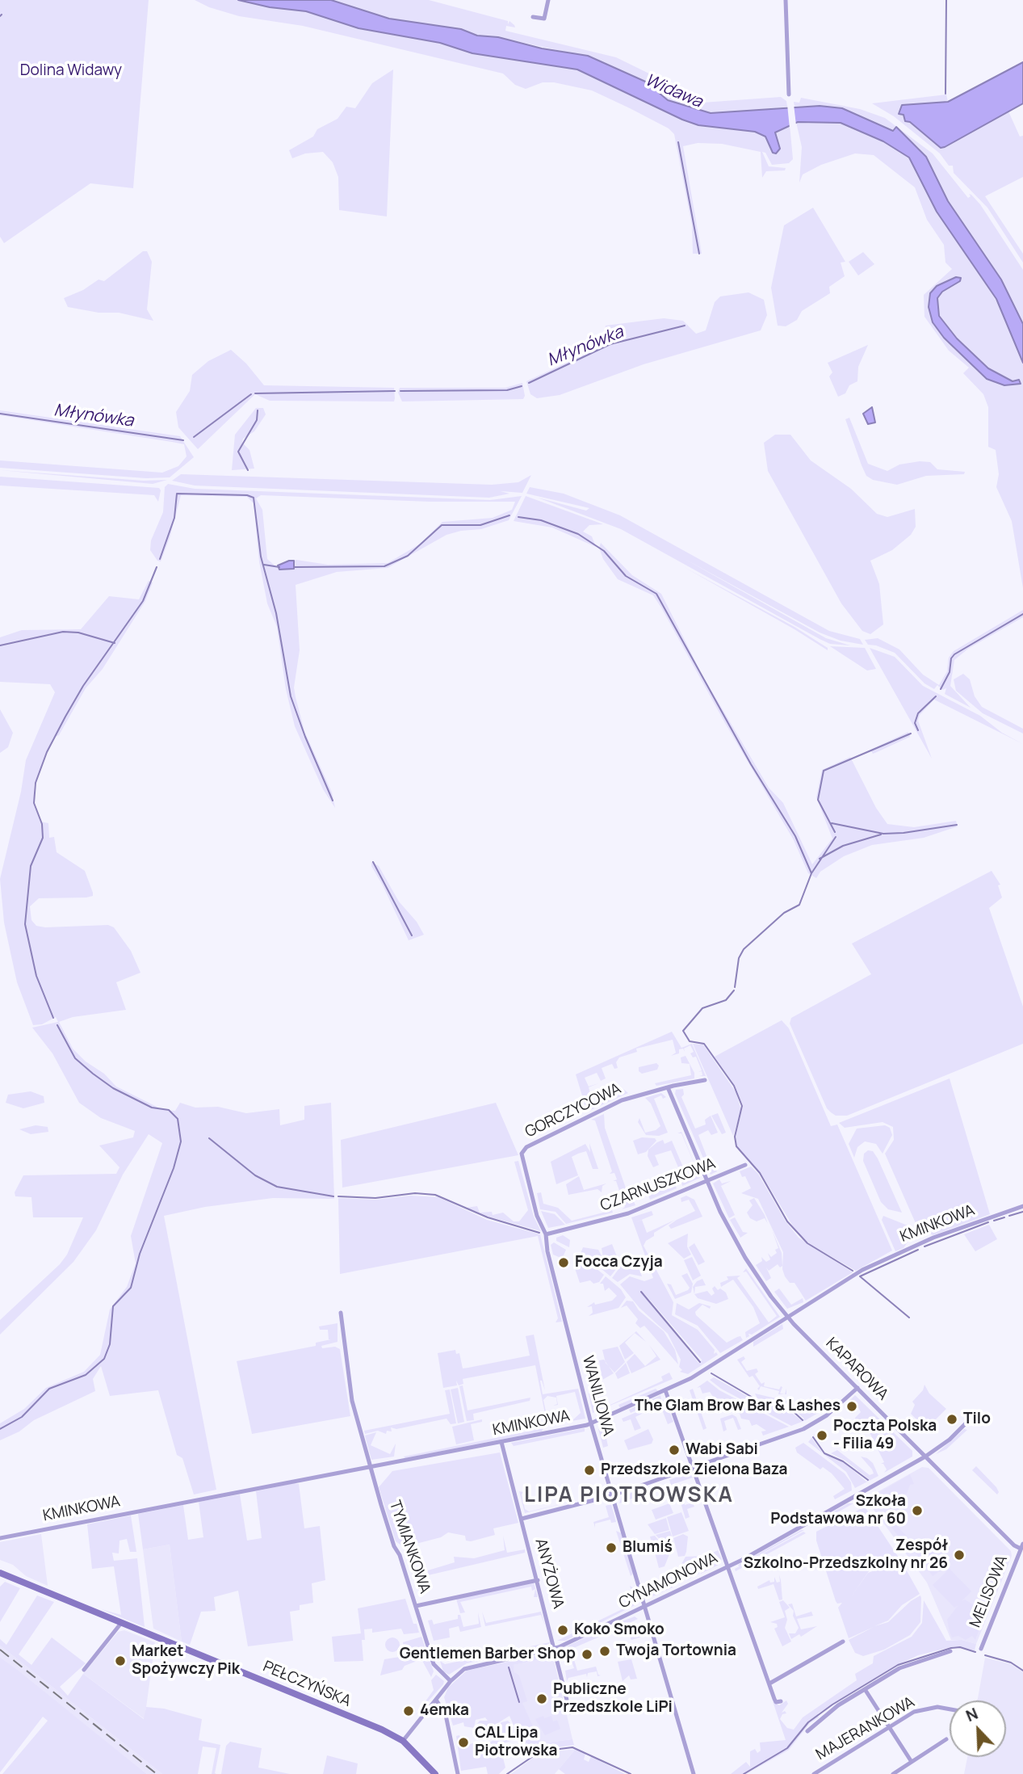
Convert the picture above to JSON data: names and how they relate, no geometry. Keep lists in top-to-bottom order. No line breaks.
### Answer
{"streets":{"main road":["PEŁCZYŃSKA"],"street":["GORCZYCOWA","CZARNUSZKOWA","KMINKOWA","KAPAROWA","WANILIOWA","TYMIANKOWA","ANYŻOWA","CYNAMONOWA","MELISOWA","MAJERANKOWA"]},"crossings":[["GORCZYCOWA","KAPAROWA"],["GORCZYCOWA","WANILIOWA"],["CZARNUSZKOWA","KAPAROWA"],["CZARNUSZKOWA","WANILIOWA"],["KMINKOWA","KAPAROWA"],["KMINKOWA","WANILIOWA"],["KMINKOWA","TYMIANKOWA"],["KMINKOWA","ANYŻOWA"],["KAPAROWA","CYNAMONOWA"],["KAPAROWA","MELISOWA"],["WANILIOWA","CYNAMONOWA"],["TYMIANKOWA","CYNAMONOWA"],["ANYŻOWA","CYNAMONOWA"]],"districts":["LIPA PIOTROWSKA"],"water":["Widawa","Młynówka"],"parks":["Dolina Widawy"],"places":["Focca Czyja","The Glam Brow Bar & Lashes","Tilo","Poczta Polska - Filia 49","Wabi Sabi","Przedszkole Zielona Baza","Szkoła Podstawowa nr 60","Blumiś","Zespół Szkolno-Przedszkolny nr 26","Koko Smoko","Twoja Tortownia","Gentlemen Barber Shop","Market Spożywczy Pik","Publiczne Przedszkole LiPi","4emka","CAL Lipa Piotrowska"],"north":"top left"}
